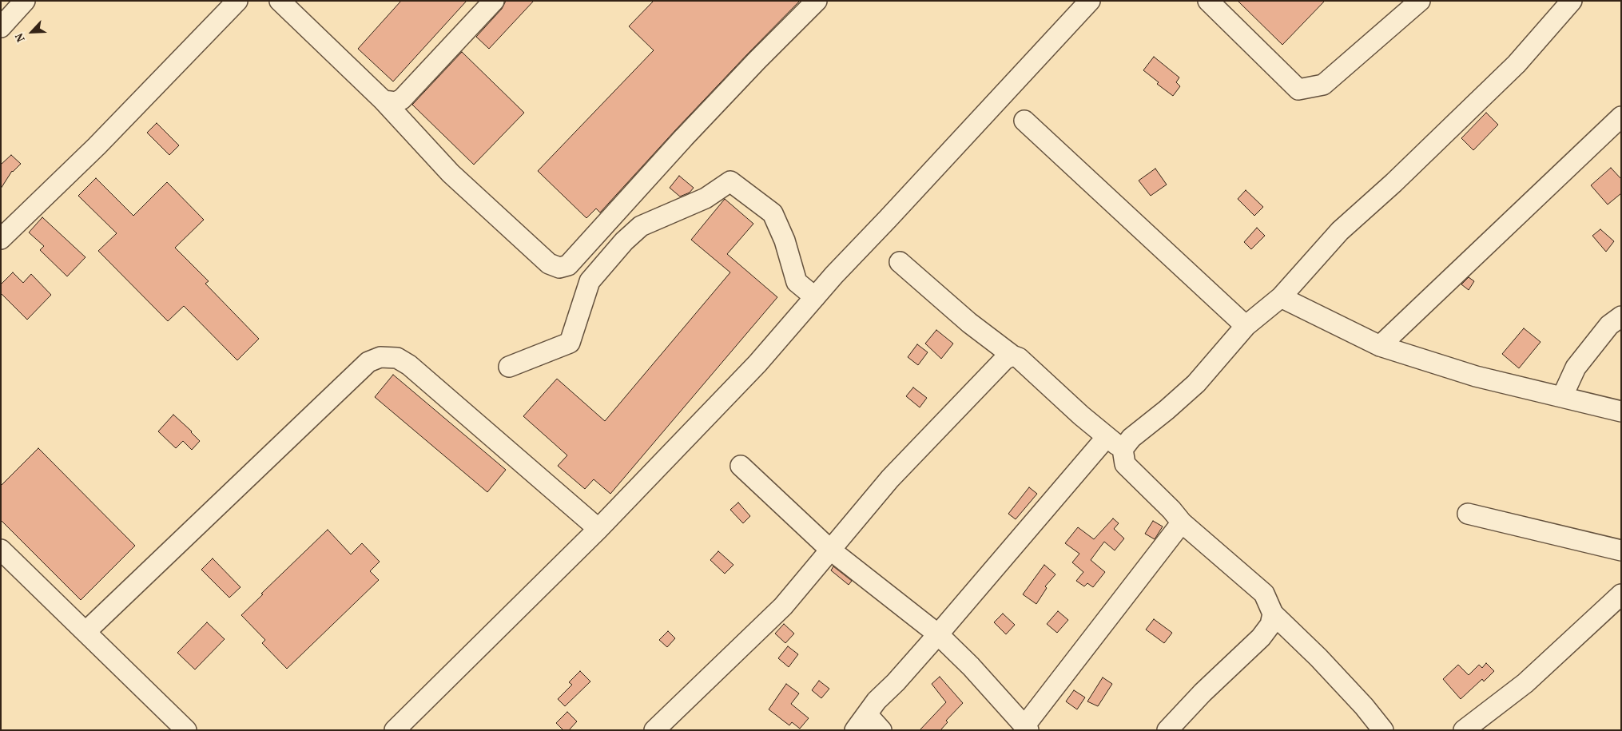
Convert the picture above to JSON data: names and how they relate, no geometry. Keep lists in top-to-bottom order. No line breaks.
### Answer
{"north":"bottom left"}
